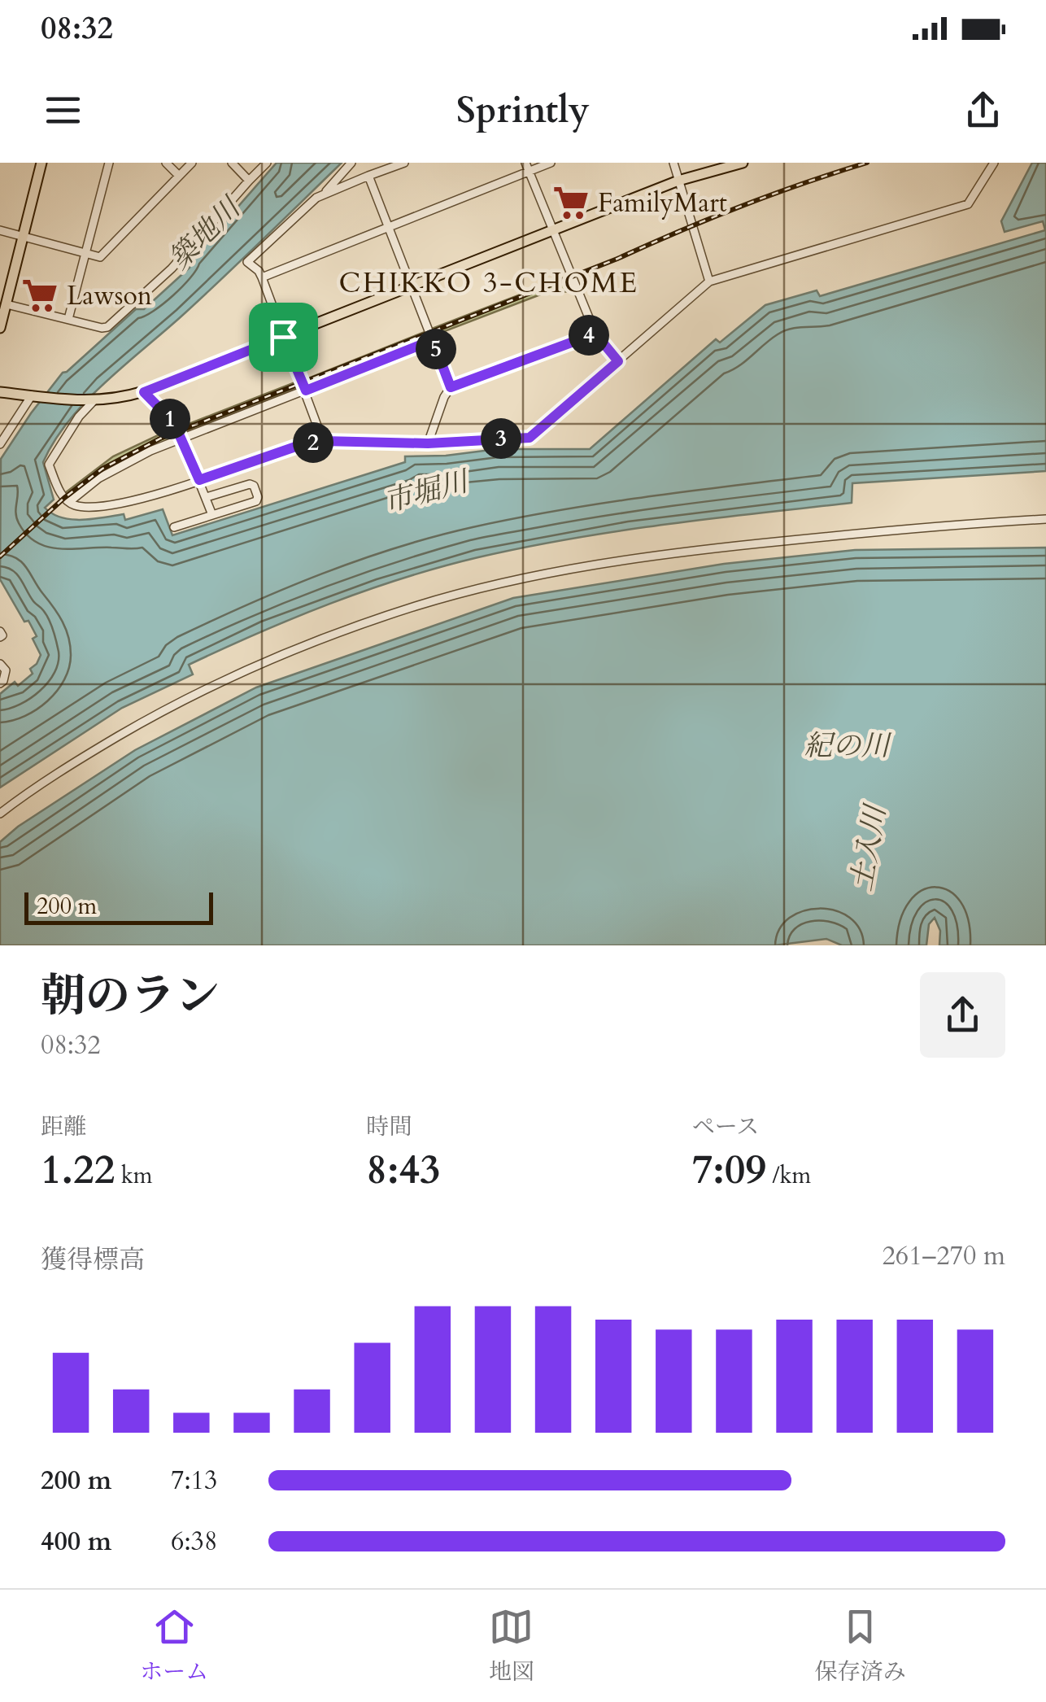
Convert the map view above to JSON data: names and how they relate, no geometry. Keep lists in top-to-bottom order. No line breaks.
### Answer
{"districts":["CHIKKO 3-CHOME"],"water":["築地川","市堀川","紀の川","土入川"],"places":{"supermarket":["FamilyMart","Lawson"]},"scale_bar":"200 m","page":{"status":"08:32","header":"Sprintly","pins":["4","5","1","3","2"],"scale":"200 m","heading":["朝のラン","08:32"],"stats":[["距離","1.22 km"],["時間","8:43"],["ペース","7:09 /km"]],"chart":["獲得標高","261–270 m"],"list":[{"name":"200 m","note":"7:13"},{"name":"400 m","note":"6:38"}],"tabs":["ホーム","地図","保存済み"]}}
